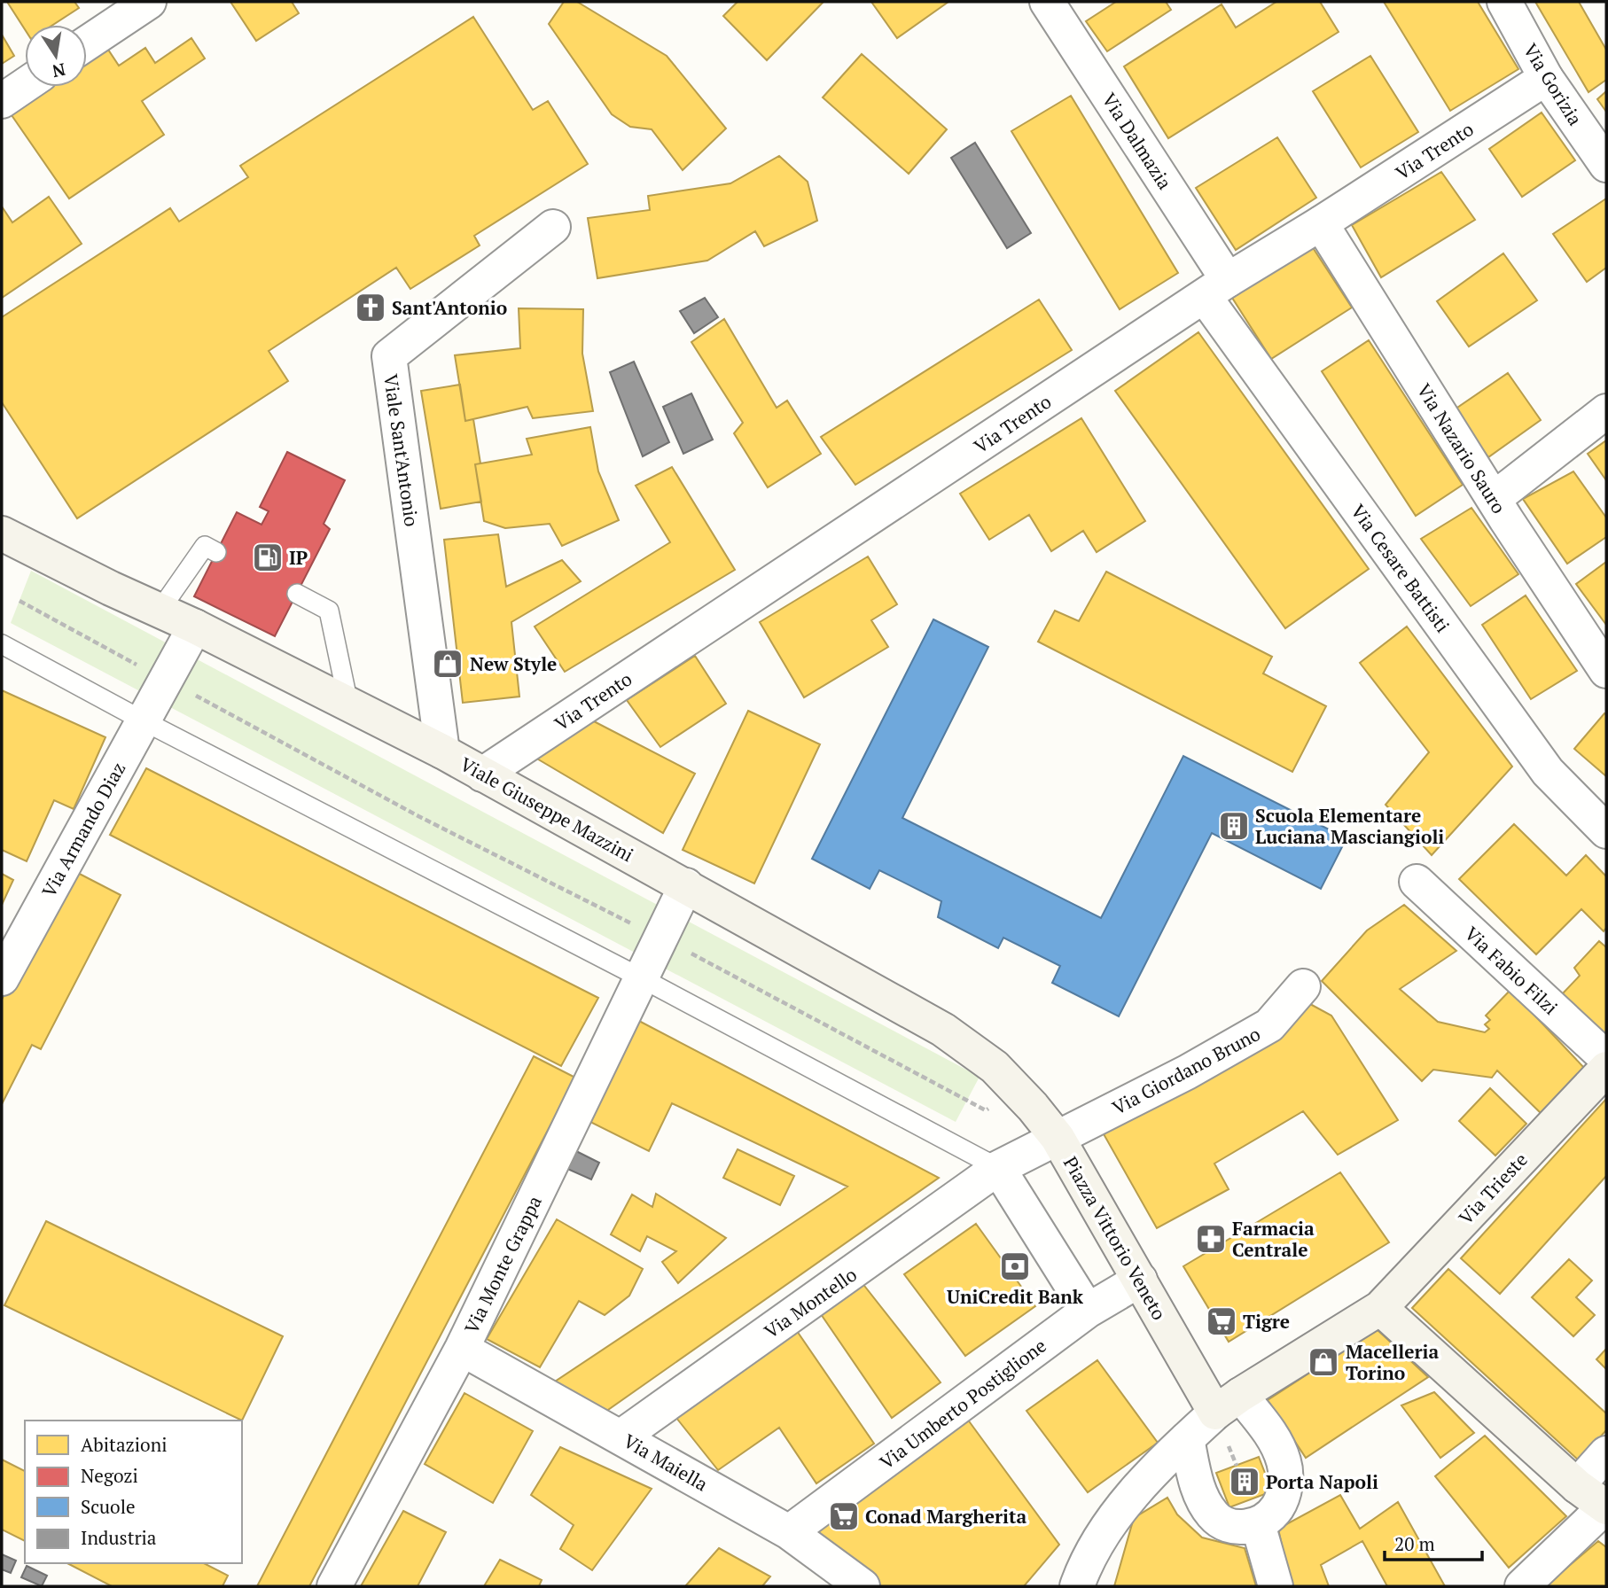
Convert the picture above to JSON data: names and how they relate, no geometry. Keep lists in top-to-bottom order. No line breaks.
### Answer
{"streets":{"main road":["Viale Giuseppe Mazzini","Via Trieste","Piazza Vittorio Veneto"],"street":["Via Gorizia","Via Dalmazia","Via Trento","Via Nazario Sauro","Viale Sant'Antonio","Via Cesare Battisti","Via Armando Diaz","Via Fabio Filzi","Via Giordano Bruno","Via Monte Grappa","Via Montello","Via Umberto Postiglione","Via Maiella"]},"crossings":[["Via Gorizia","Via Trento"],["Via Dalmazia","Via Trento"],["Via Dalmazia","Via Cesare Battisti"],["Via Trento","Via Nazario Sauro"],["Via Trento","Via Cesare Battisti"],["Via Trento","Viale Giuseppe Mazzini"],["Viale Sant'Antonio","Viale Giuseppe Mazzini"],["Viale Giuseppe Mazzini","Via Armando Diaz"],["Viale Giuseppe Mazzini","Via Giordano Bruno"],["Viale Giuseppe Mazzini","Piazza Vittorio Veneto"],["Viale Giuseppe Mazzini","Via Monte Grappa"],["Via Giordano Bruno","Piazza Vittorio Veneto"],["Via Trieste","Piazza Vittorio Veneto"],["Piazza Vittorio Veneto","Via Montello"],["Piazza Vittorio Veneto","Via Umberto Postiglione"],["Via Monte Grappa","Via Maiella"],["Via Montello","Via Maiella"],["Via Umberto Postiglione","Via Maiella"]],"places":{"church":["Sant'Antonio"],"fuel station":["IP"],"shop":["New Style","Macelleria Torino"],"building":["Scuola Elementare Luciana Masciangioli","Porta Napoli"],"pharmacy":["Farmacia Centrale"],"bank":["UniCredit Bank"],"supermarket":["Tigre","Conad Margherita"]},"legend":["Abitazioni","Negozi","Scuole","Industria"],"scale_bar":"20 m","north":"bottom"}
